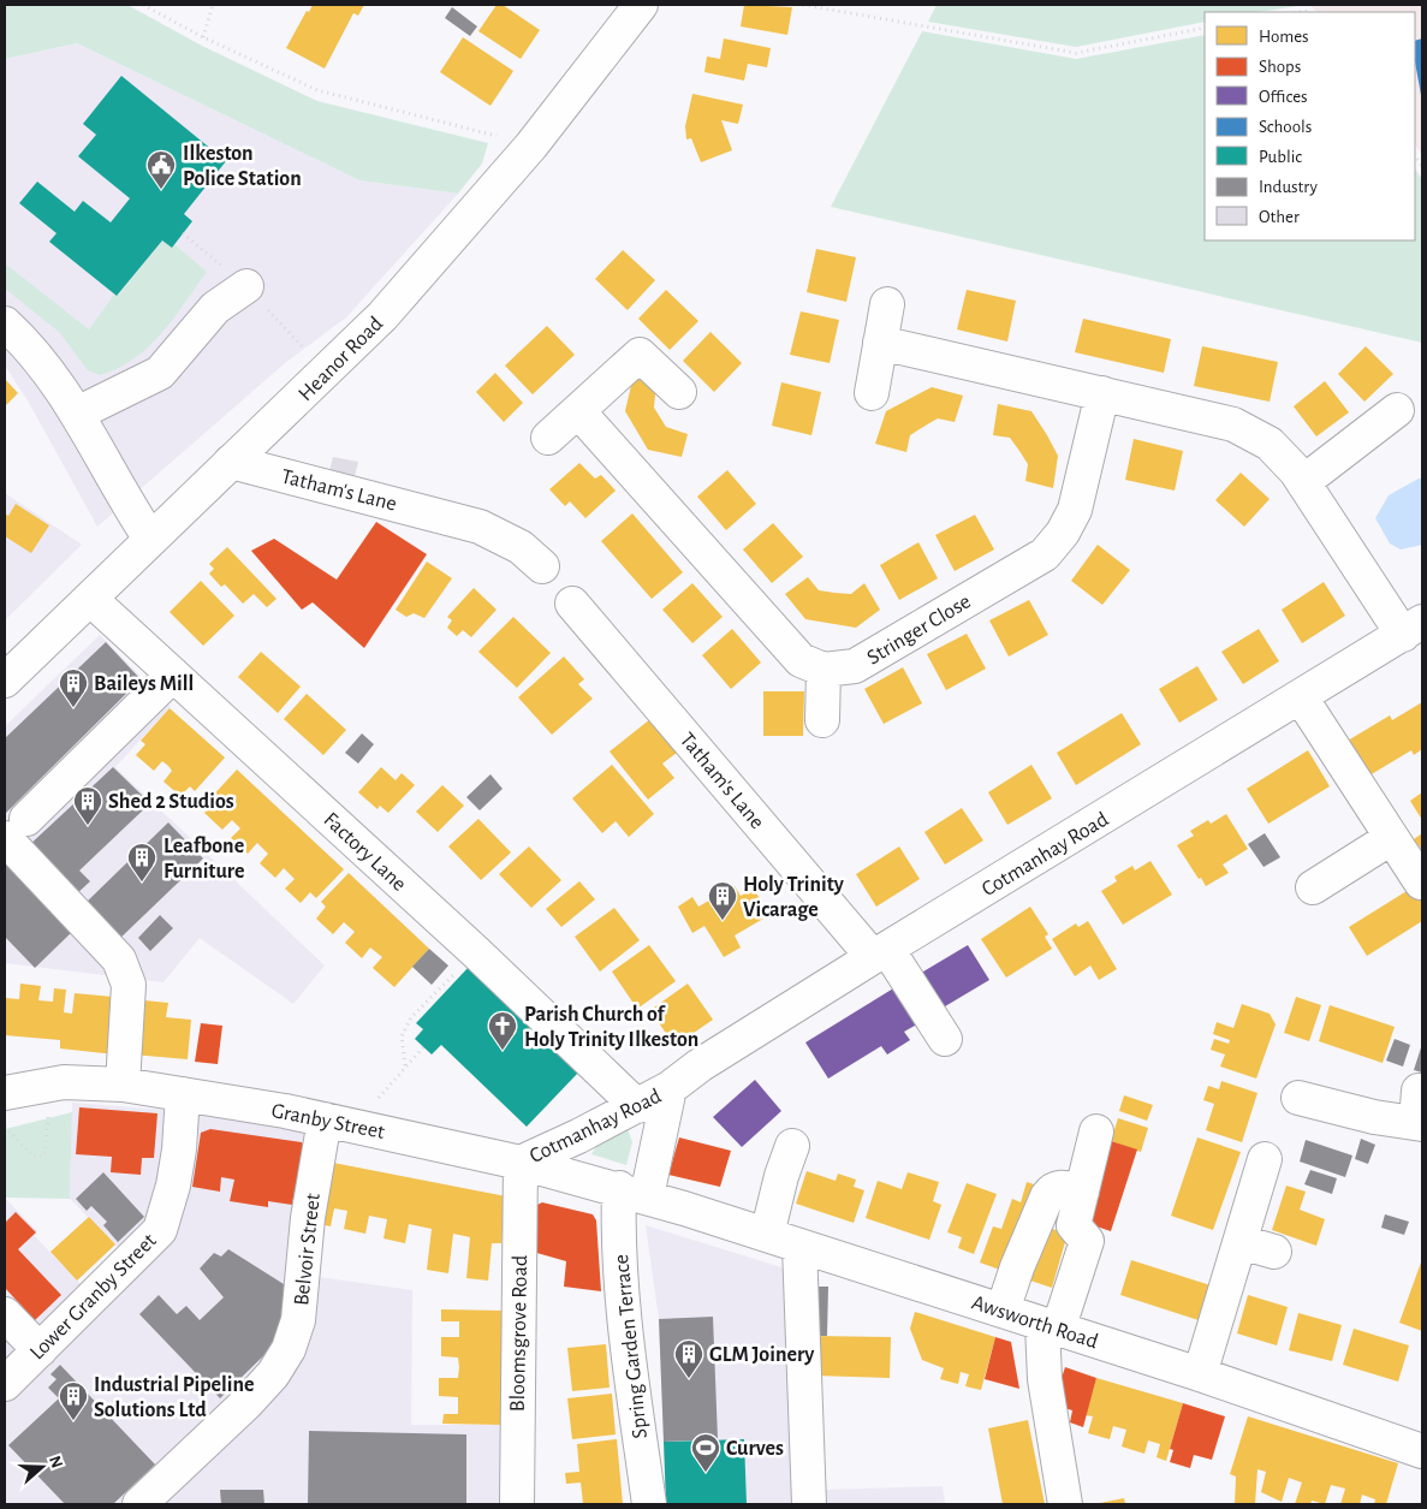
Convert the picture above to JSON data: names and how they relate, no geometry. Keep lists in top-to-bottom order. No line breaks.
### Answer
{"streets":{"street":["Heanor Road","Tatham's Lane","Stringer Close","Factory Lane","Cotmanhay Road","Granby Street","Belvoir Street","Lower Granby Street","Awsworth Road","Bloomsgrove Road","Spring Garden Terrace"]},"crossings":[["Heanor Road","Tatham's Lane"],["Heanor Road","Factory Lane"],["Tatham's Lane","Cotmanhay Road"],["Factory Lane","Cotmanhay Road"],["Cotmanhay Road","Granby Street"],["Cotmanhay Road","Awsworth Road"],["Cotmanhay Road","Bloomsgrove Road"],["Cotmanhay Road","Spring Garden Terrace"],["Granby Street","Belvoir Street"],["Granby Street","Lower Granby Street"],["Granby Street","Awsworth Road"],["Granby Street","Bloomsgrove Road"],["Granby Street","Spring Garden Terrace"],["Awsworth Road","Spring Garden Terrace"]],"places":{"public building":["Ilkeston Police Station"],"building":["Baileys Mill","Shed 2 Studios","Leafbone Furniture","Holy Trinity Vicarage","GLM Joinery","Industrial Pipeline Solutions Ltd"],"church":["Parish Church of Holy Trinity Ilkeston"],"sports":["Curves"]},"legend":["Homes","Shops","Offices","Schools","Public","Industry","Other"],"north":"right"}
